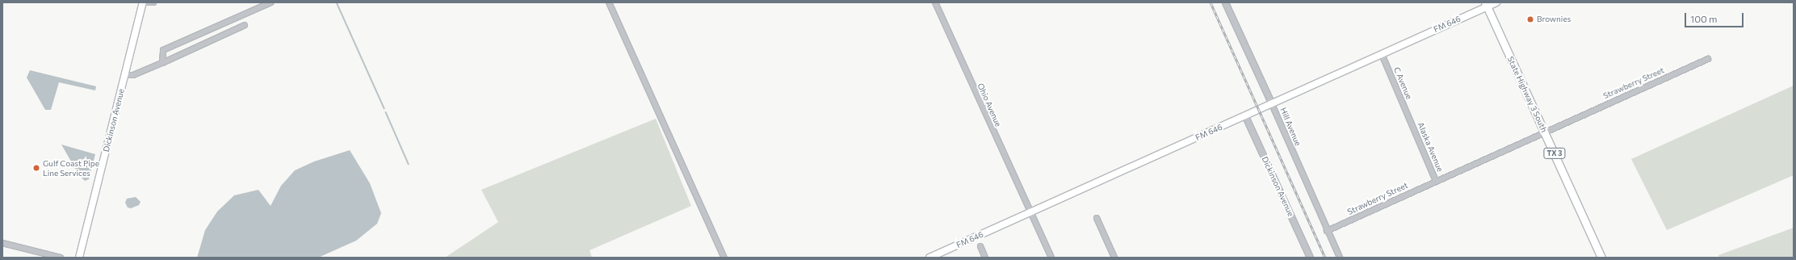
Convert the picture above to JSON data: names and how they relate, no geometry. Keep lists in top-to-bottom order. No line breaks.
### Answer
{"streets":{"main road":["FM 646","State Highway 3 South","Dickinson Avenue","TX 3"],"street":["C Avenue","Strawberry Street","Ohio Avenue","Hill Avenue","Alaska Avenue"]},"crossings":[["FM 646","C Avenue"],["FM 646","State Highway 3 South"],["FM 646","Ohio Avenue"],["FM 646","Dickinson Avenue"],["FM 646","Hill Avenue"],["C Avenue","Alaska Avenue"],["Strawberry Street","State Highway 3 South"],["Strawberry Street","Hill Avenue"],["Strawberry Street","Alaska Avenue"]],"places":["Brownies","Gulf Coast Pipe Line Services"],"scale_bar":"100 m"}
